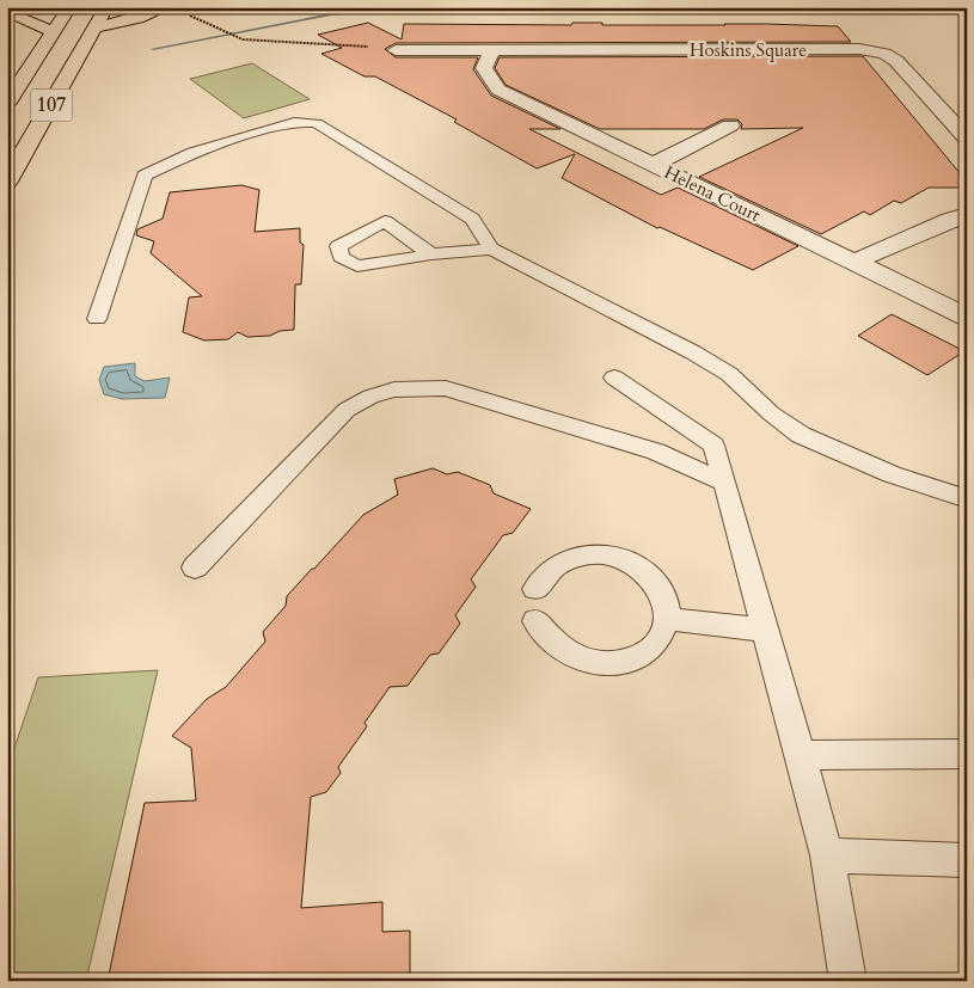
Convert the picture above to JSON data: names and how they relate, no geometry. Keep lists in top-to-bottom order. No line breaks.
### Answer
{"streets":{"main road":["107"],"street":["Hoskins Square","Helena Court"]},"crossings":[["Hoskins Square","Helena Court"]]}
